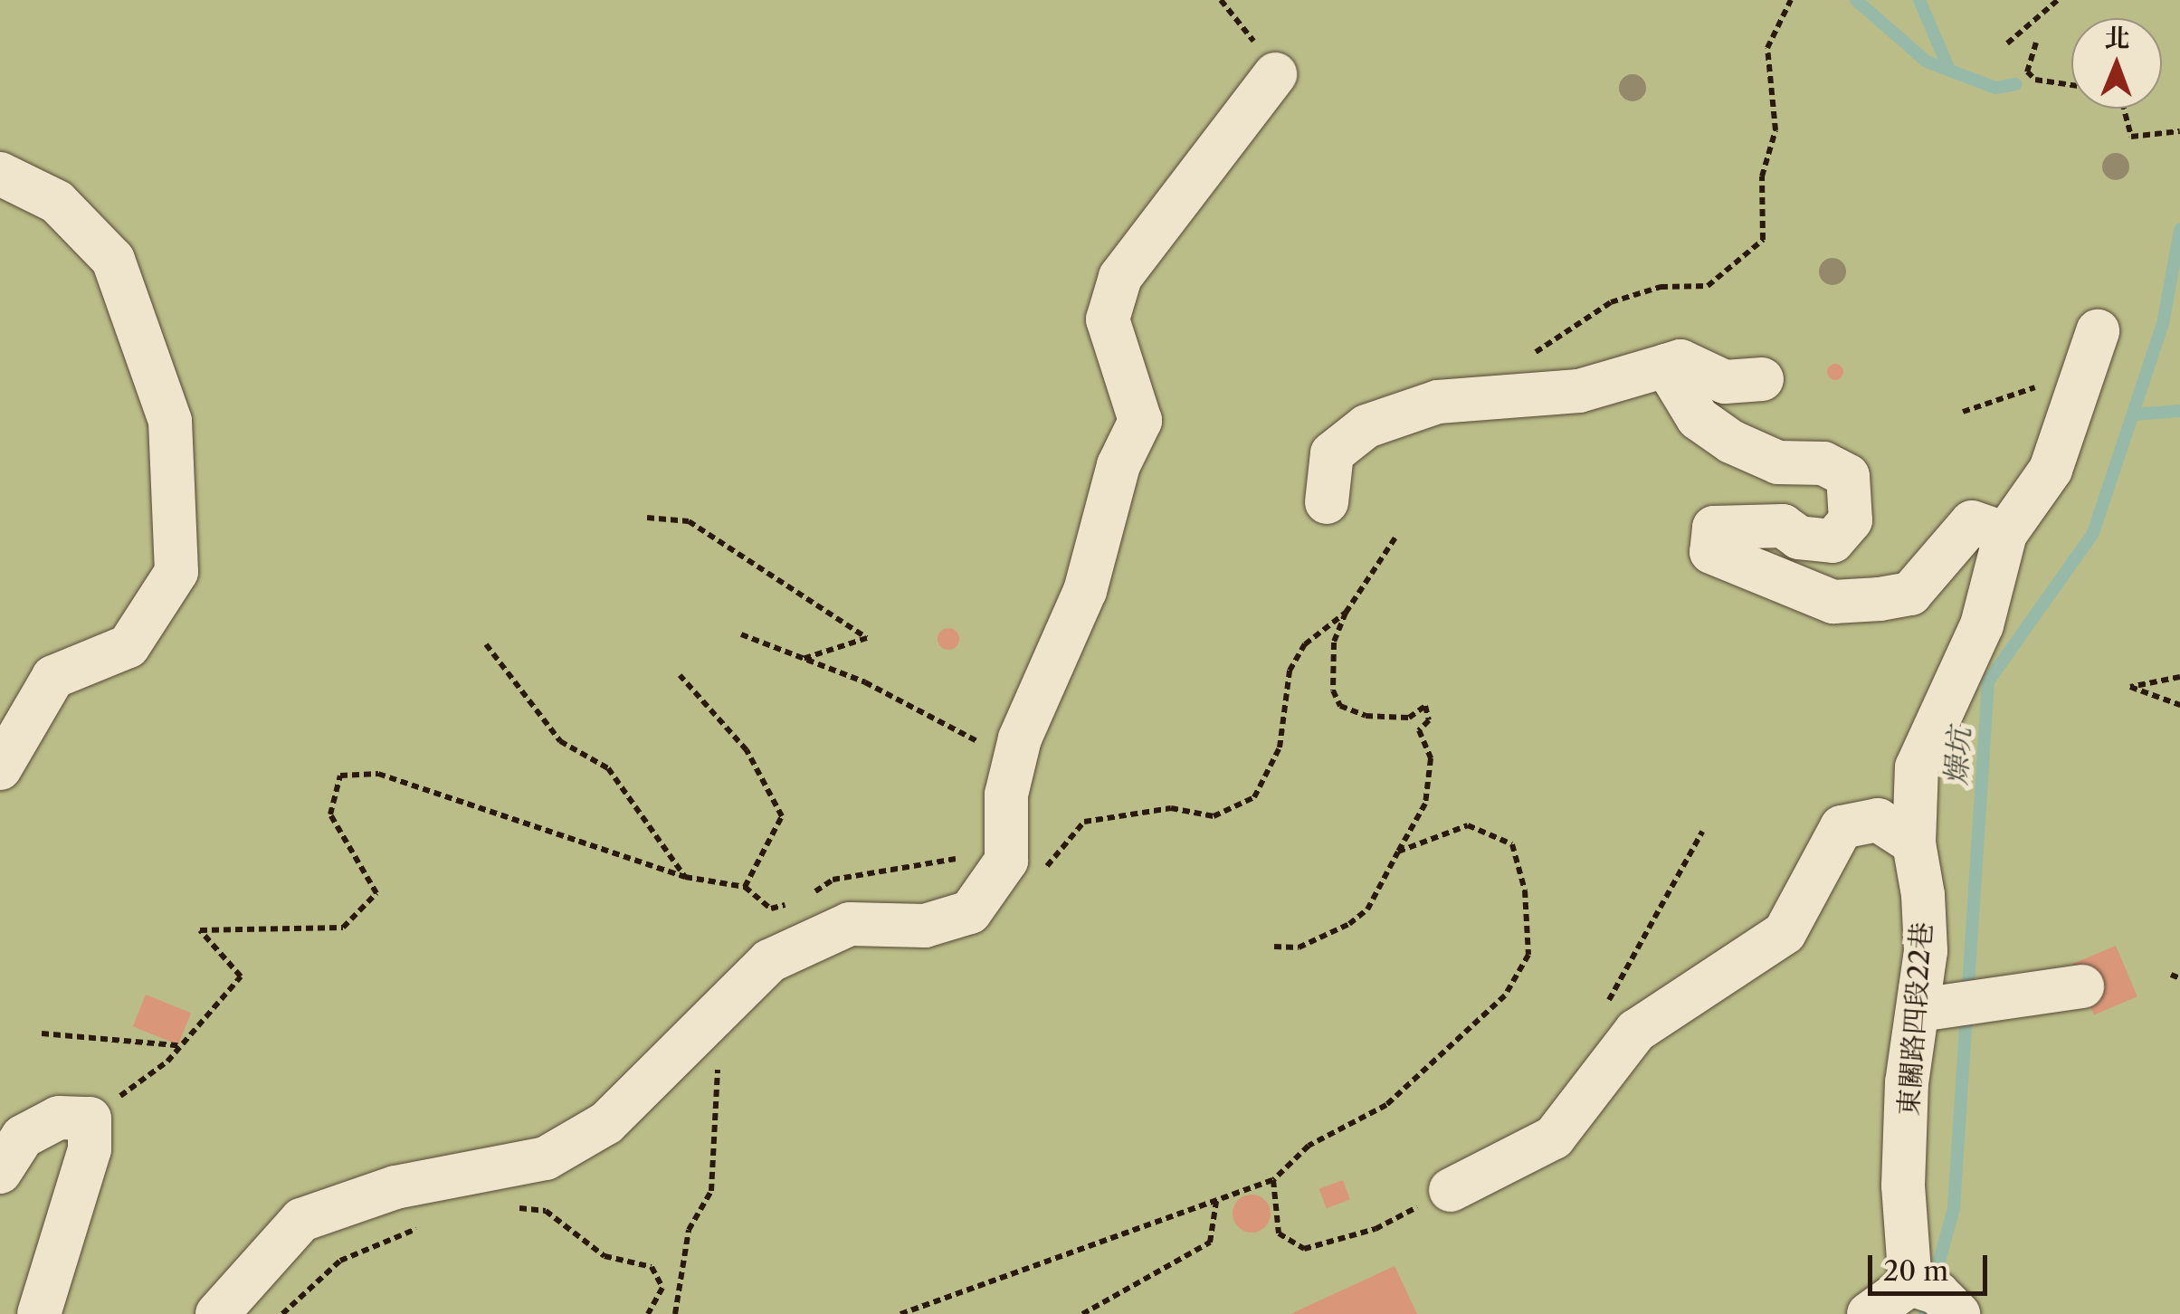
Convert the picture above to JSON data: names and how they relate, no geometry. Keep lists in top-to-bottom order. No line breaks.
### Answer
{"streets":{"street":["東關路四段22巷"]},"water":["燥坑"],"scale_bar":"20 m","north":"top"}
